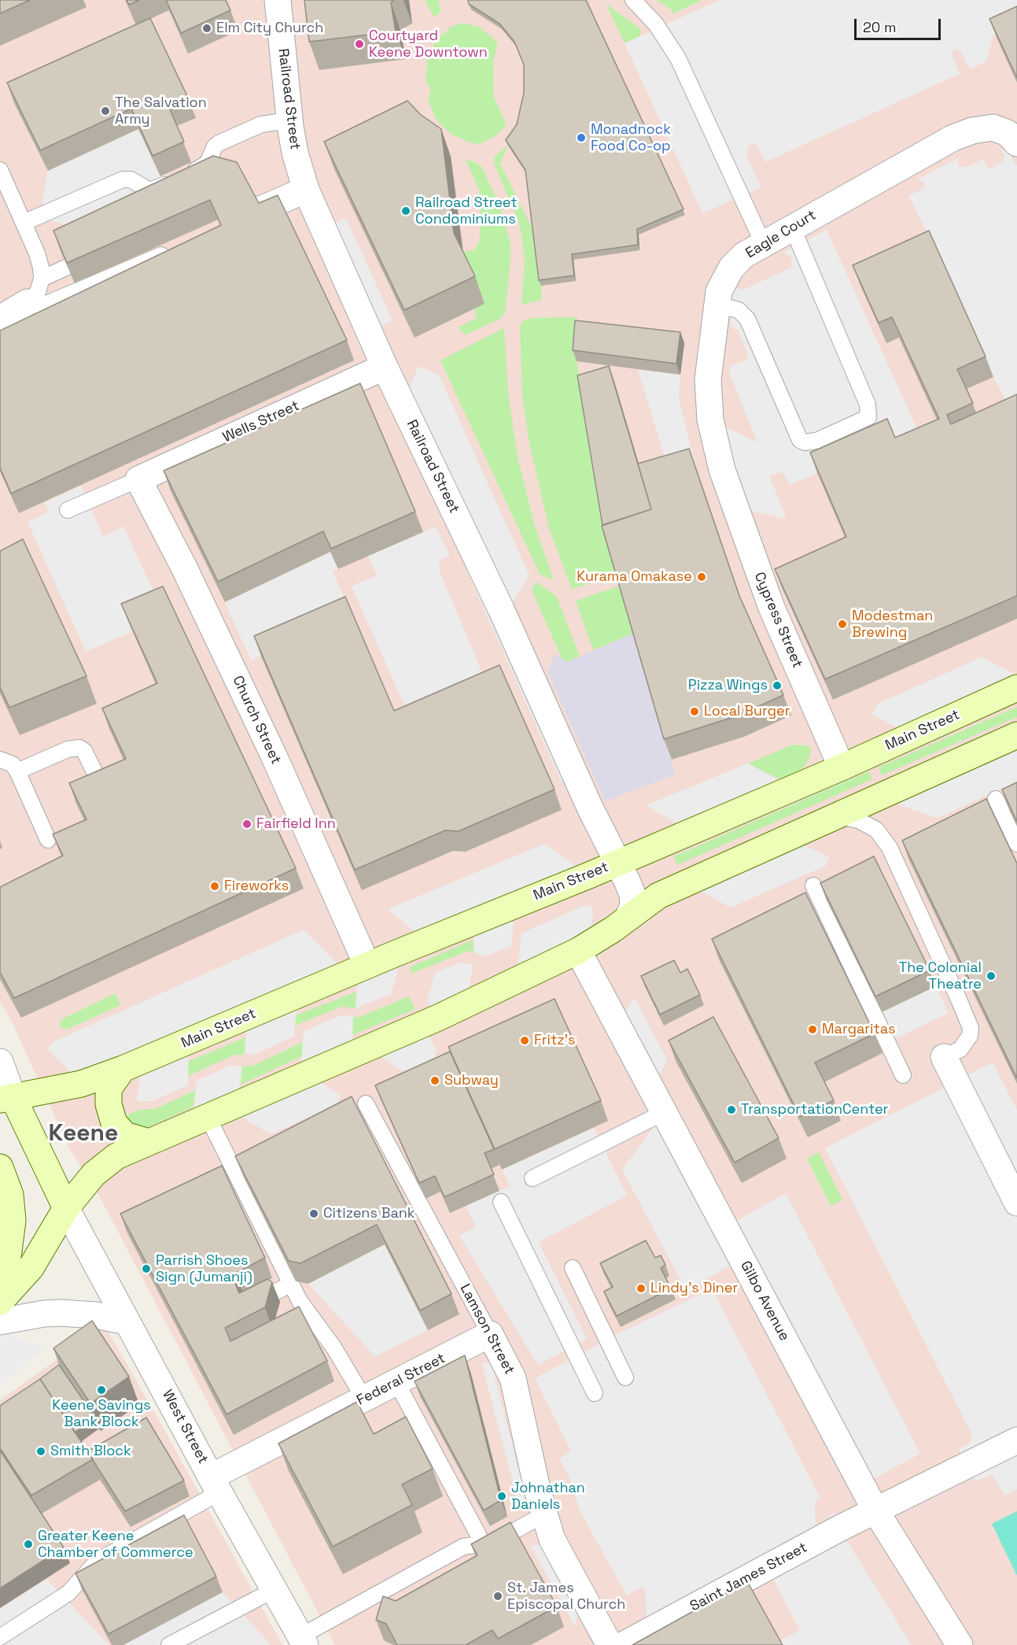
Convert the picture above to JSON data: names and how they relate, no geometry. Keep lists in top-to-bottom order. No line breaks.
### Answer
{"streets":{"main road":["Main Street"],"street":["Railroad Street","Eagle Court","Wells Street","Cypress Street","Church Street","Gilbo Avenue","Lamson Street","Federal Street","West Street","Saint James Street"]},"crossings":[["Railroad Street","Wells Street"],["Railroad Street","Main Street"],["Eagle Court","Cypress Street"],["Wells Street","Church Street"],["Cypress Street","Main Street"],["Church Street","Main Street"],["Gilbo Avenue","Saint James Street"],["Lamson Street","Federal Street"],["Federal Street","West Street"]],"districts":["Keene"],"places":["Elm City Church","Courtyard Keene Downtown","The Salvation Army","Monadnock Food Co-op","Railroad Street Condominiums","Kurama Omakase","Modestman Brewing","Pizza Wings","Local Burger","Fairfield Inn","Fireworks","The Colonial Theatre","Margaritas","Fritz's","Subway","TransportationCenter","Citizens Bank","Parrish Shoes Sign (Jumanji)","Lindy's Diner","Keene Savings Bank Block","Smith Block","Johnathan Daniels","Greater Keene Chamber of Commerce","St. James Episcopal Church"],"scale_bar":"20 m"}
